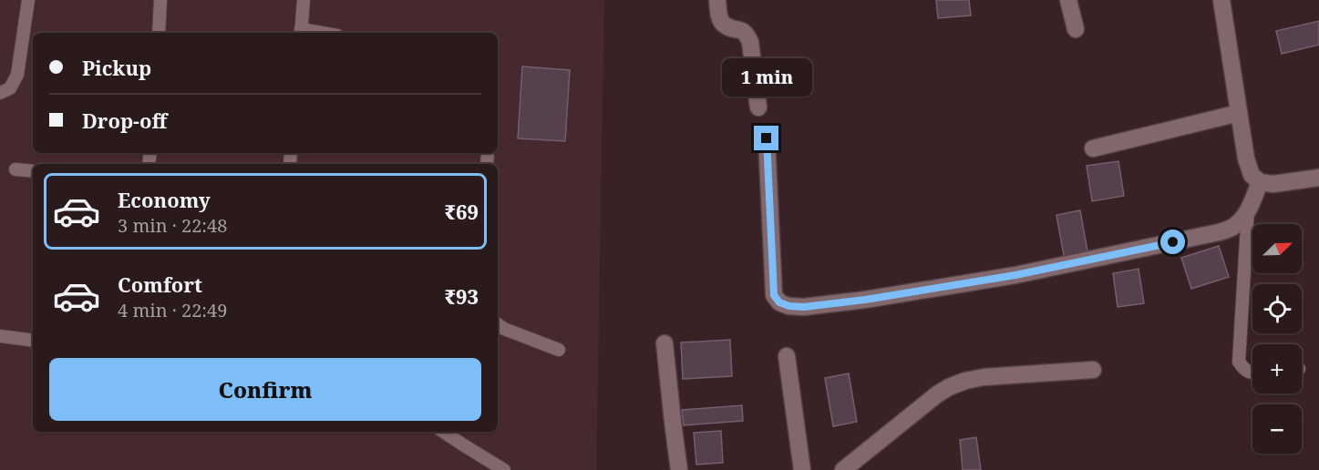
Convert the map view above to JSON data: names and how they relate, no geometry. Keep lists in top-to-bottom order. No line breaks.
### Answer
{"north":"top right","page":{"banner":["Pickup","Drop-off"],"bubble":"1 min","list":[{"name":"Economy","note":"3 min · 22:48","value":"₹69"},{"name":"Comfort","note":"4 min · 22:49","value":"₹93"}],"map_buttons":["+","−"],"buttons":"Confirm"}}
